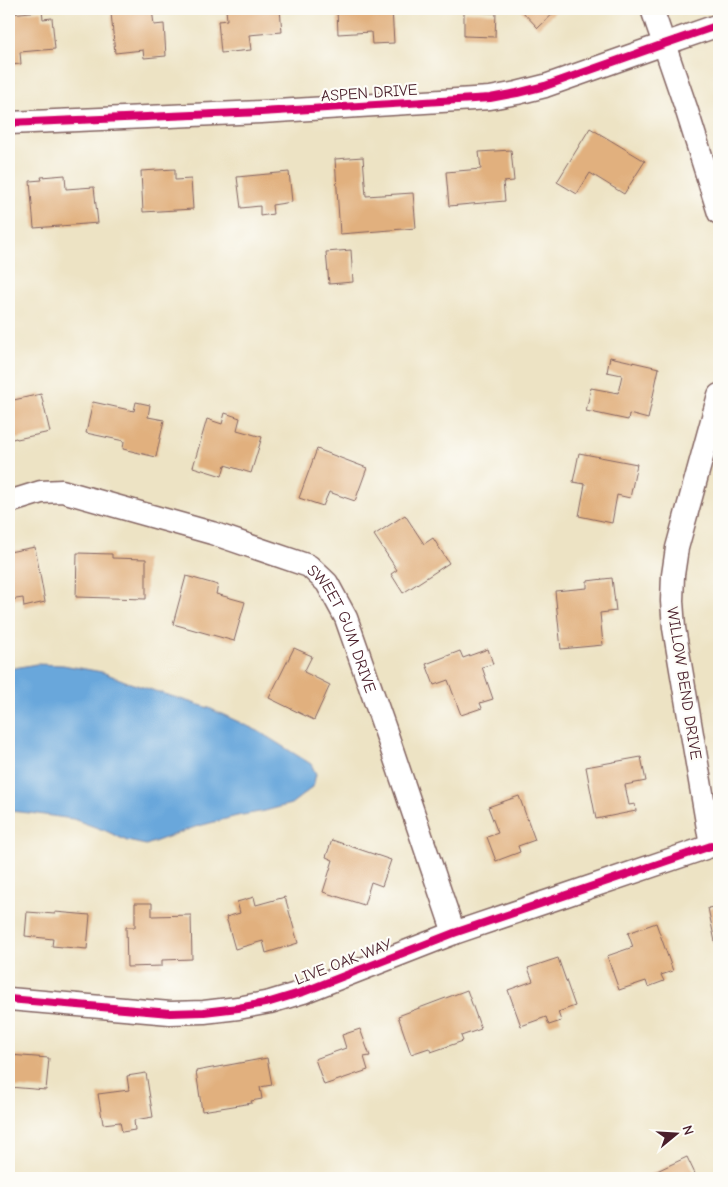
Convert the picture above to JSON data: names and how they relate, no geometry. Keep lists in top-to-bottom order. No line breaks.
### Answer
{"streets":{"street":["ASPEN DRIVE","SWEET GUM DRIVE","WILLOW BEND DRIVE","LIVE OAK WAY"]},"crossings":[["SWEET GUM DRIVE","LIVE OAK WAY"],["WILLOW BEND DRIVE","LIVE OAK WAY"]],"north":"right"}
